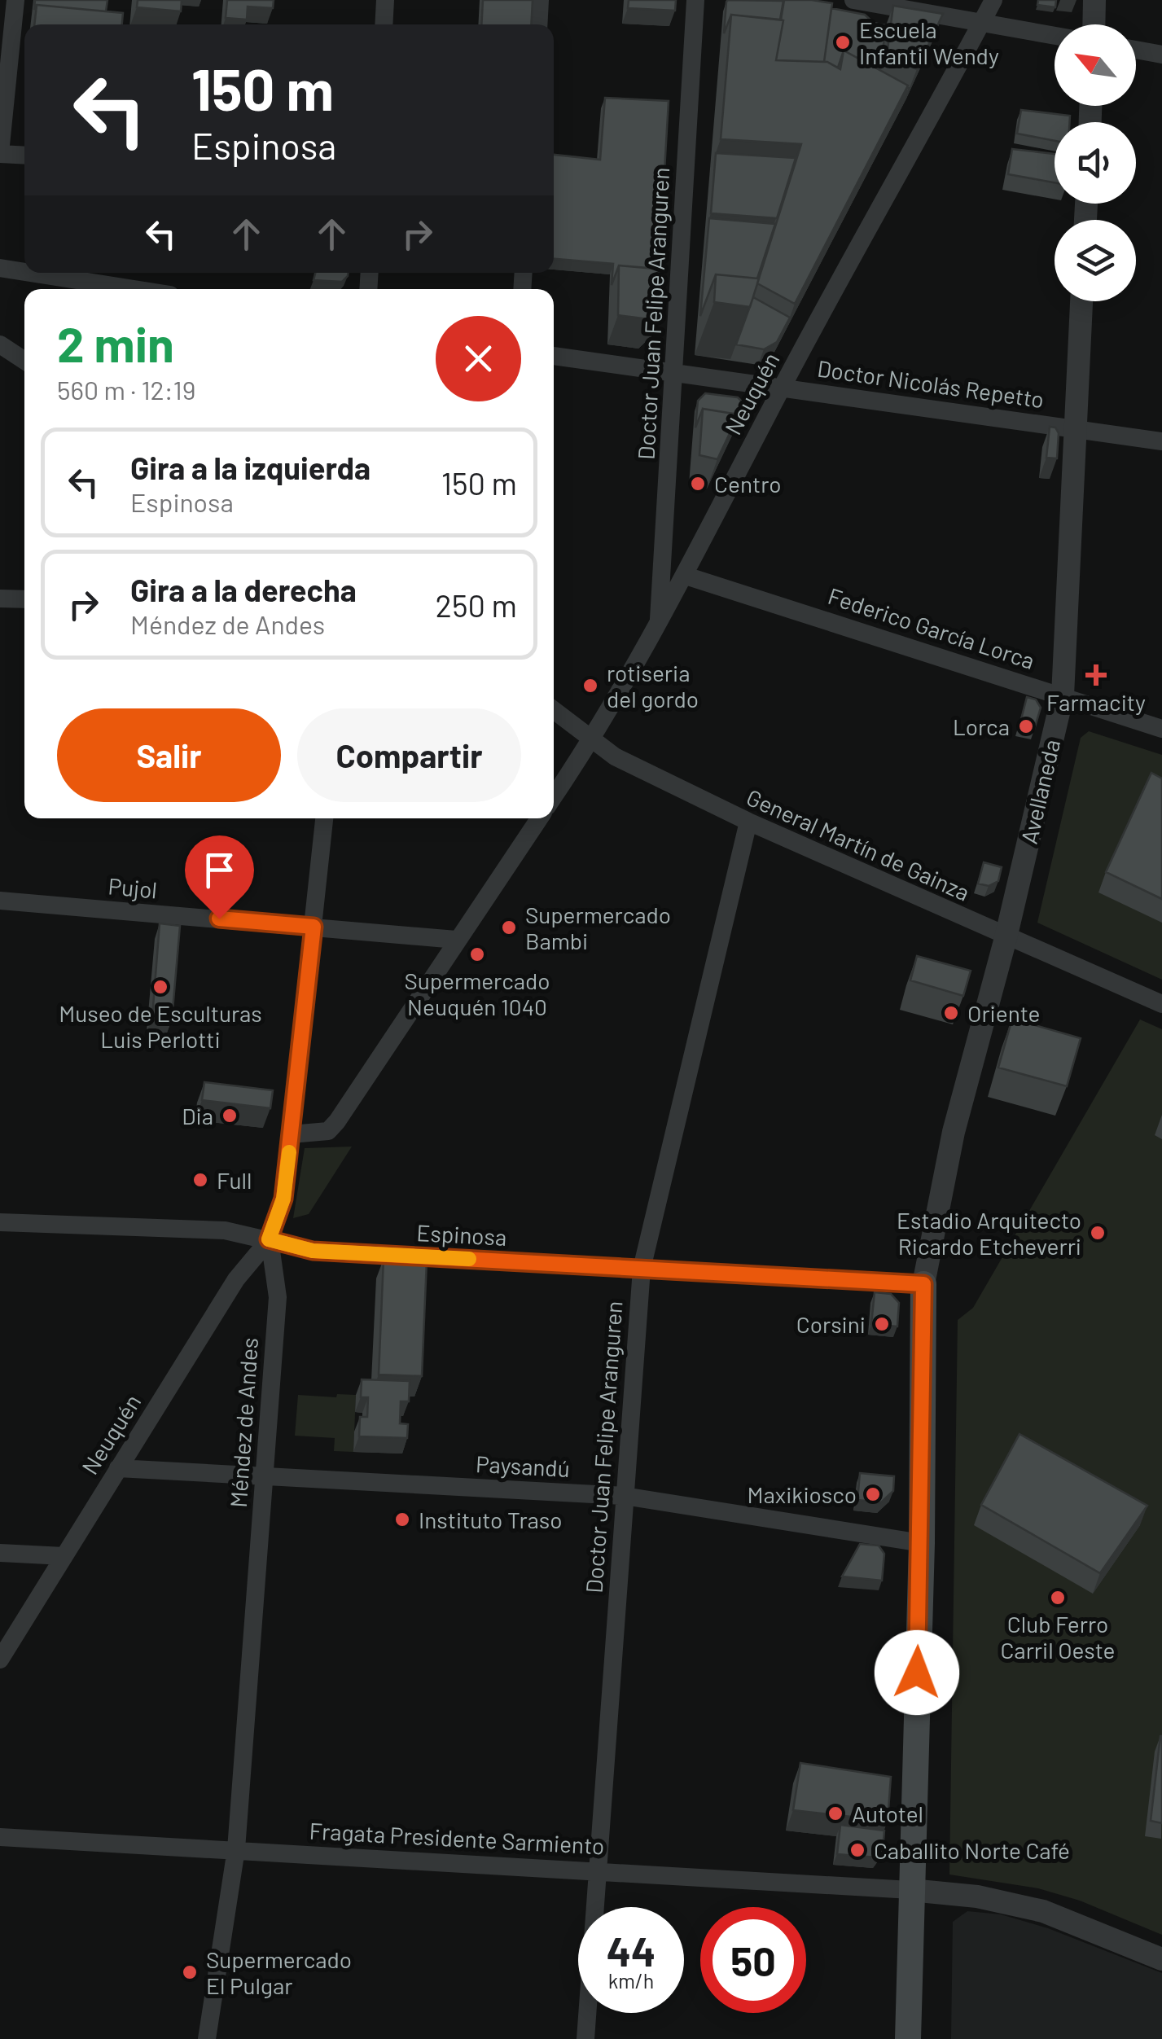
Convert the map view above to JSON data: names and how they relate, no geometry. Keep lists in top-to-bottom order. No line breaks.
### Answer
{"streets":{"street":["Doctor Juan Felipe Aranguren","Doctor Nicolás Repetto","Neuquén","Federico García Lorca","Avellaneda","General Martín de Gainza","Pujol","Espinosa","Méndez de Andes","Paysandú","Fragata Presidente Sarmiento"]},"crossings":[["Doctor Juan Felipe Aranguren","Doctor Nicolás Repetto"],["Doctor Juan Felipe Aranguren","Neuquén"],["Doctor Juan Felipe Aranguren","General Martín de Gainza"],["Doctor Juan Felipe Aranguren","Espinosa"],["Doctor Juan Felipe Aranguren","Paysandú"],["Doctor Juan Felipe Aranguren","Fragata Presidente Sarmiento"],["Doctor Nicolás Repetto","Neuquén"],["Doctor Nicolás Repetto","Avellaneda"],["Neuquén","Federico García Lorca"],["Neuquén","General Martín de Gainza"],["Neuquén","Espinosa"],["Neuquén","Méndez de Andes"],["Neuquén","Paysandú"],["Federico García Lorca","Avellaneda"],["Avellaneda","General Martín de Gainza"],["Avellaneda","Espinosa"],["Pujol","Méndez de Andes"],["Espinosa","Méndez de Andes"],["Méndez de Andes","Paysandú"],["Méndez de Andes","Fragata Presidente Sarmiento"]],"places":{"other":["Escuela Infantil Wendy","Centro","rotiseria del gordo","Lorca","Supermercado Bambi","Supermercado Neuquén 1040","Museo de Esculturas Luis Perlotti","Oriente","Dia","Full","Estadio Arquitecto Ricardo Etcheverri","Corsini","Maxikiosco","Instituto Traso","Club Ferro Carril Oeste","Autotel","Caballito Norte Café","Supermercado El Pulgar"],"health":["Farmacity"]},"north":"top left","page":{"turn":["150 m","Espinosa"],"heading":["2 min","560 m · 12:19"],"list":[{"name":"Gira a la izquierda","note":"Espinosa","value":"150 m"},{"name":"Gira a la derecha","note":"Méndez de Andes","value":"250 m"}],"buttons":["Salir","Compartir"],"speed":"44 km/h","limit":"50"}}
